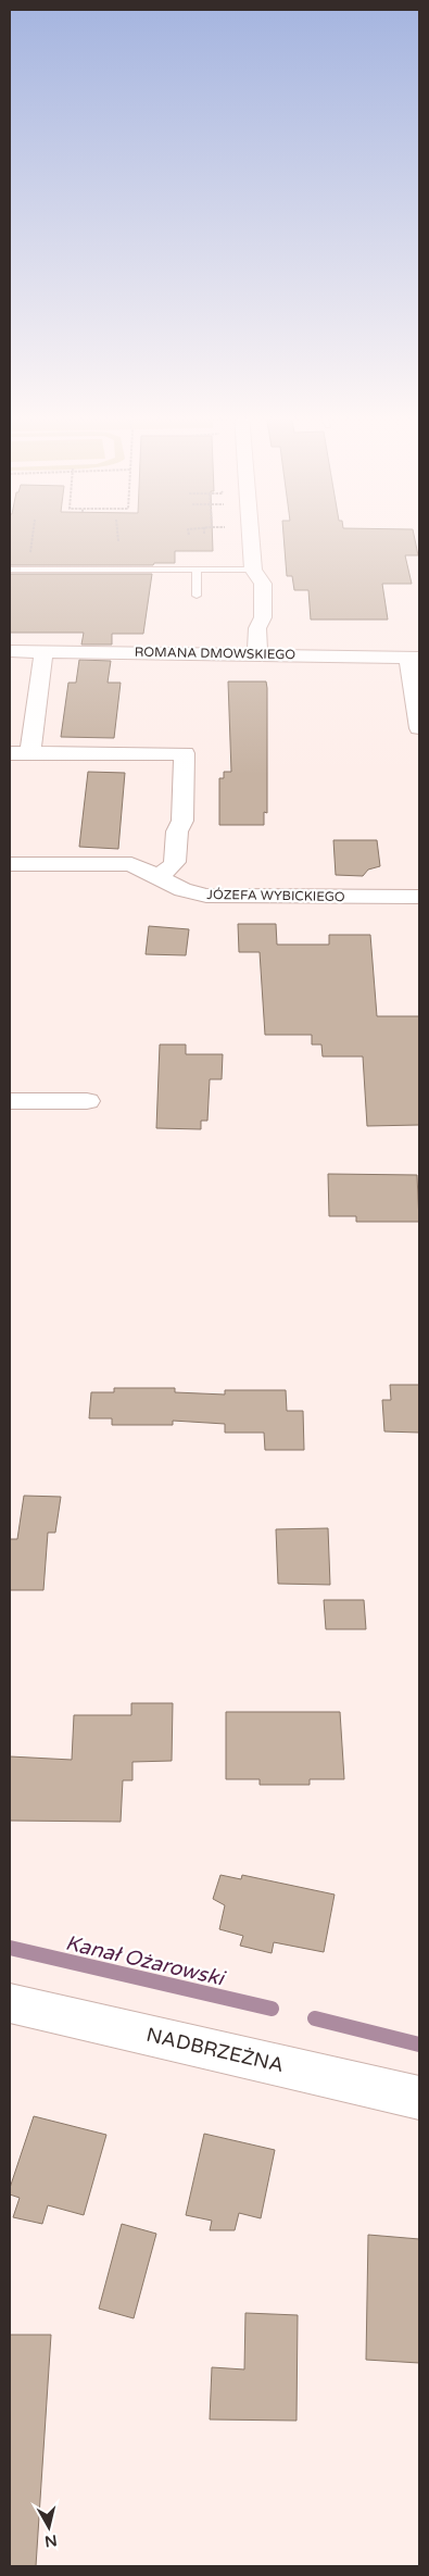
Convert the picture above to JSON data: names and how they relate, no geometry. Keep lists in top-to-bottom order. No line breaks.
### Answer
{"streets":{"street":["ROMANA DMOWSKIEGO","JÓZEFA WYBICKIEGO","NADBRZEŻNA"]},"water":["Kanał Ożarowski"],"north":"bottom"}
